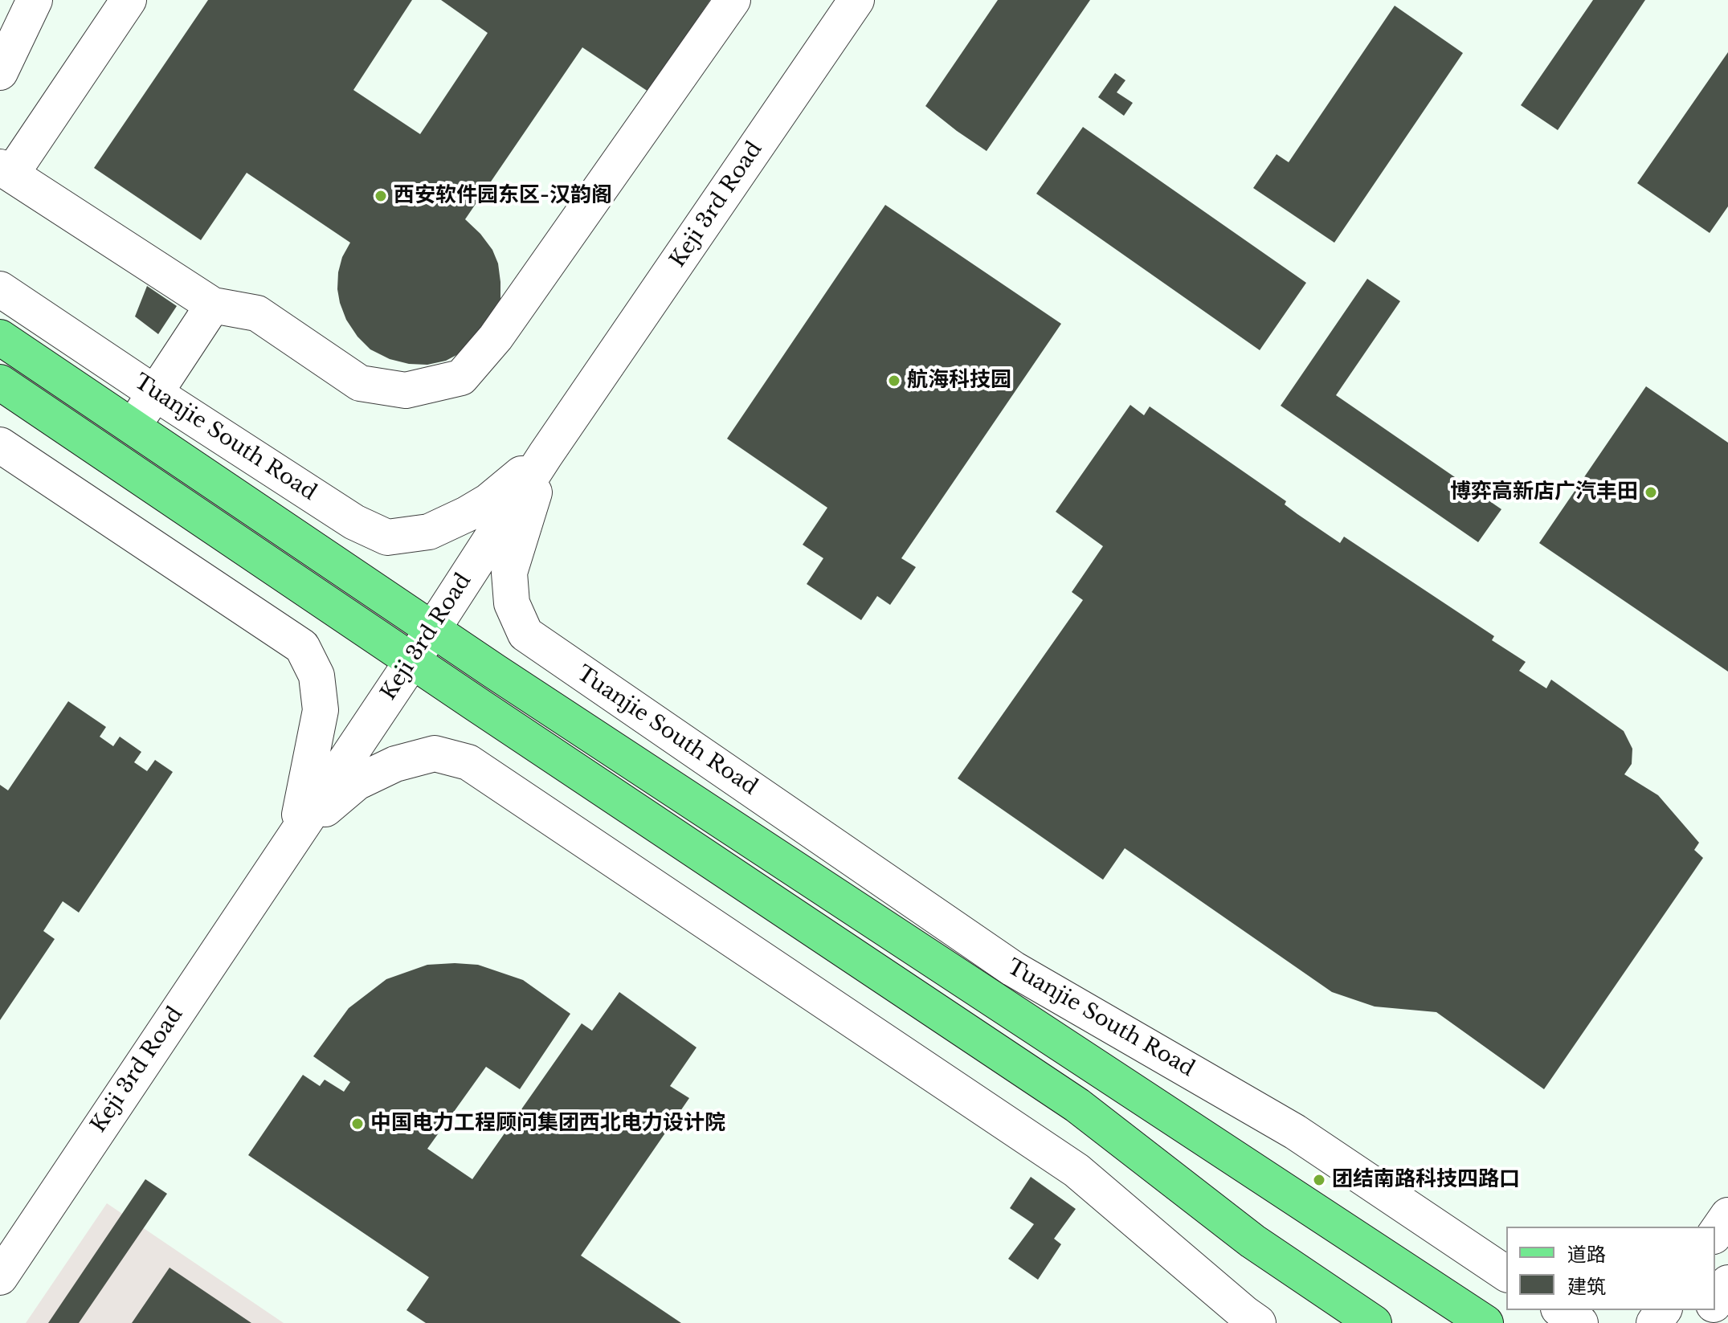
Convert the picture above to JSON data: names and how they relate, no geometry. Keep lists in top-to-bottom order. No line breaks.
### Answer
{"streets":{"main road":["Tuanjie South Road"],"street":["Keji 3rd Road"]},"crossings":[["Keji 3rd Road","Tuanjie South Road"]],"places":["西安软件园东区-汉韵阁","航海科技园","博弈高新店广汽丰田","中国电力工程顾问集团西北电力设计院","团结南路科技四路口"],"legend":["道路","建筑"]}
